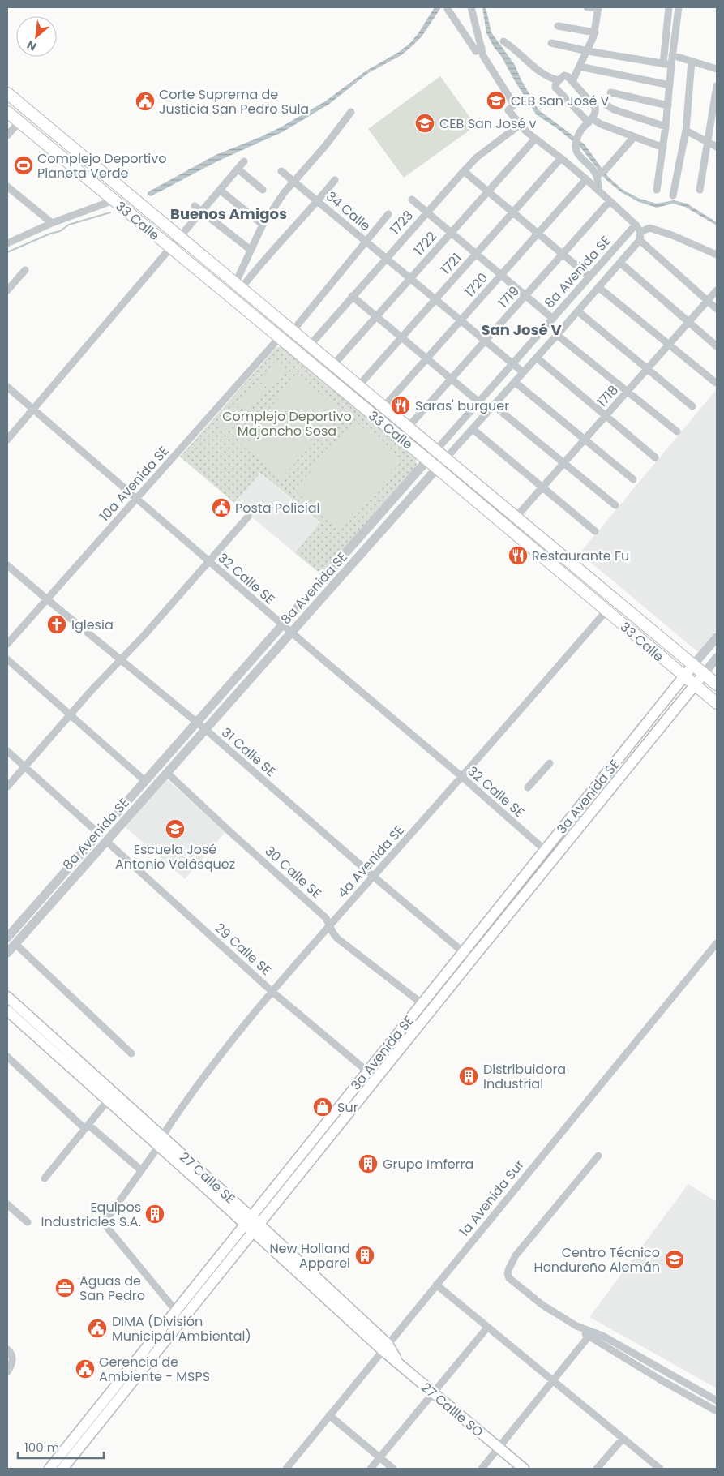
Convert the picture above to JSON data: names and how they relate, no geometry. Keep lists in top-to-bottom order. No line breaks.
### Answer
{"streets":{"main road":["33 Calle","3a Avenida SE","27 Calle SE","27 Callle SO"],"street":["34 Calle","1723","1722","1721","8a Avenida SE","1720","1719","1718","10a Avenida SE","32 Calle SE","31 Calle SE","4a Avenida SE","30 Calle SE","29 Calle SE","1a Avenida Sur"]},"crossings":[["34 Calle","1723"],["34 Calle","1722"],["34 Calle","1721"],["34 Calle","8a Avenida SE"],["34 Calle","1720"],["34 Calle","1719"],["33 Calle","1723"],["33 Calle","1722"],["33 Calle","1721"],["33 Calle","8a Avenida SE"],["33 Calle","1720"],["33 Calle","1719"],["33 Calle","1718"],["33 Calle","10a Avenida SE"],["33 Calle","3a Avenida SE"],["33 Calle","4a Avenida SE"],["8a Avenida SE","32 Calle SE"],["8a Avenida SE","31 Calle SE"],["8a Avenida SE","30 Calle SE"],["8a Avenida SE","29 Calle SE"],["10a Avenida SE","32 Calle SE"],["10a Avenida SE","31 Calle SE"],["32 Calle SE","3a Avenida SE"],["32 Calle SE","4a Avenida SE"],["31 Calle SE","3a Avenida SE"],["31 Calle SE","4a Avenida SE"],["3a Avenida SE","4a Avenida SE"],["3a Avenida SE","30 Calle SE"],["3a Avenida SE","29 Calle SE"],["3a Avenida SE","27 Calle SE"],["4a Avenida SE","30 Calle SE"],["4a Avenida SE","29 Calle SE"],["4a Avenida SE","27 Calle SE"],["27 Calle SE","1a Avenida Sur"],["27 Calle SE","27 Callle SO"]],"districts":["Buenos Amigos","San José V"],"parks":["Complejo Deportivo Majoncho Sosa"],"places":{"school or university":["CEB San José V","CEB San José v","Escuela José Antonio Velásquez","Centro Técnico Hondureño Alemán"],"public building":["Corte Suprema de Justicia San Pedro Sula","Posta Policial","DIMA (División Municipal Ambiental)","Gerencia de Ambiente - MSPS"],"sports":["Complejo Deportivo Planeta Verde"],"restaurant":["Saras' burguer","Restaurante Fu"],"church":["Iglesia"],"building":["Distribuidora Industrial","Grupo Imferra","Equipos Industriales S.A.","New Holland Apparel"],"shop":["Sur"],"office":["Aguas de San Pedro"]},"scale_bar":"100 m","north":"bottom left"}
